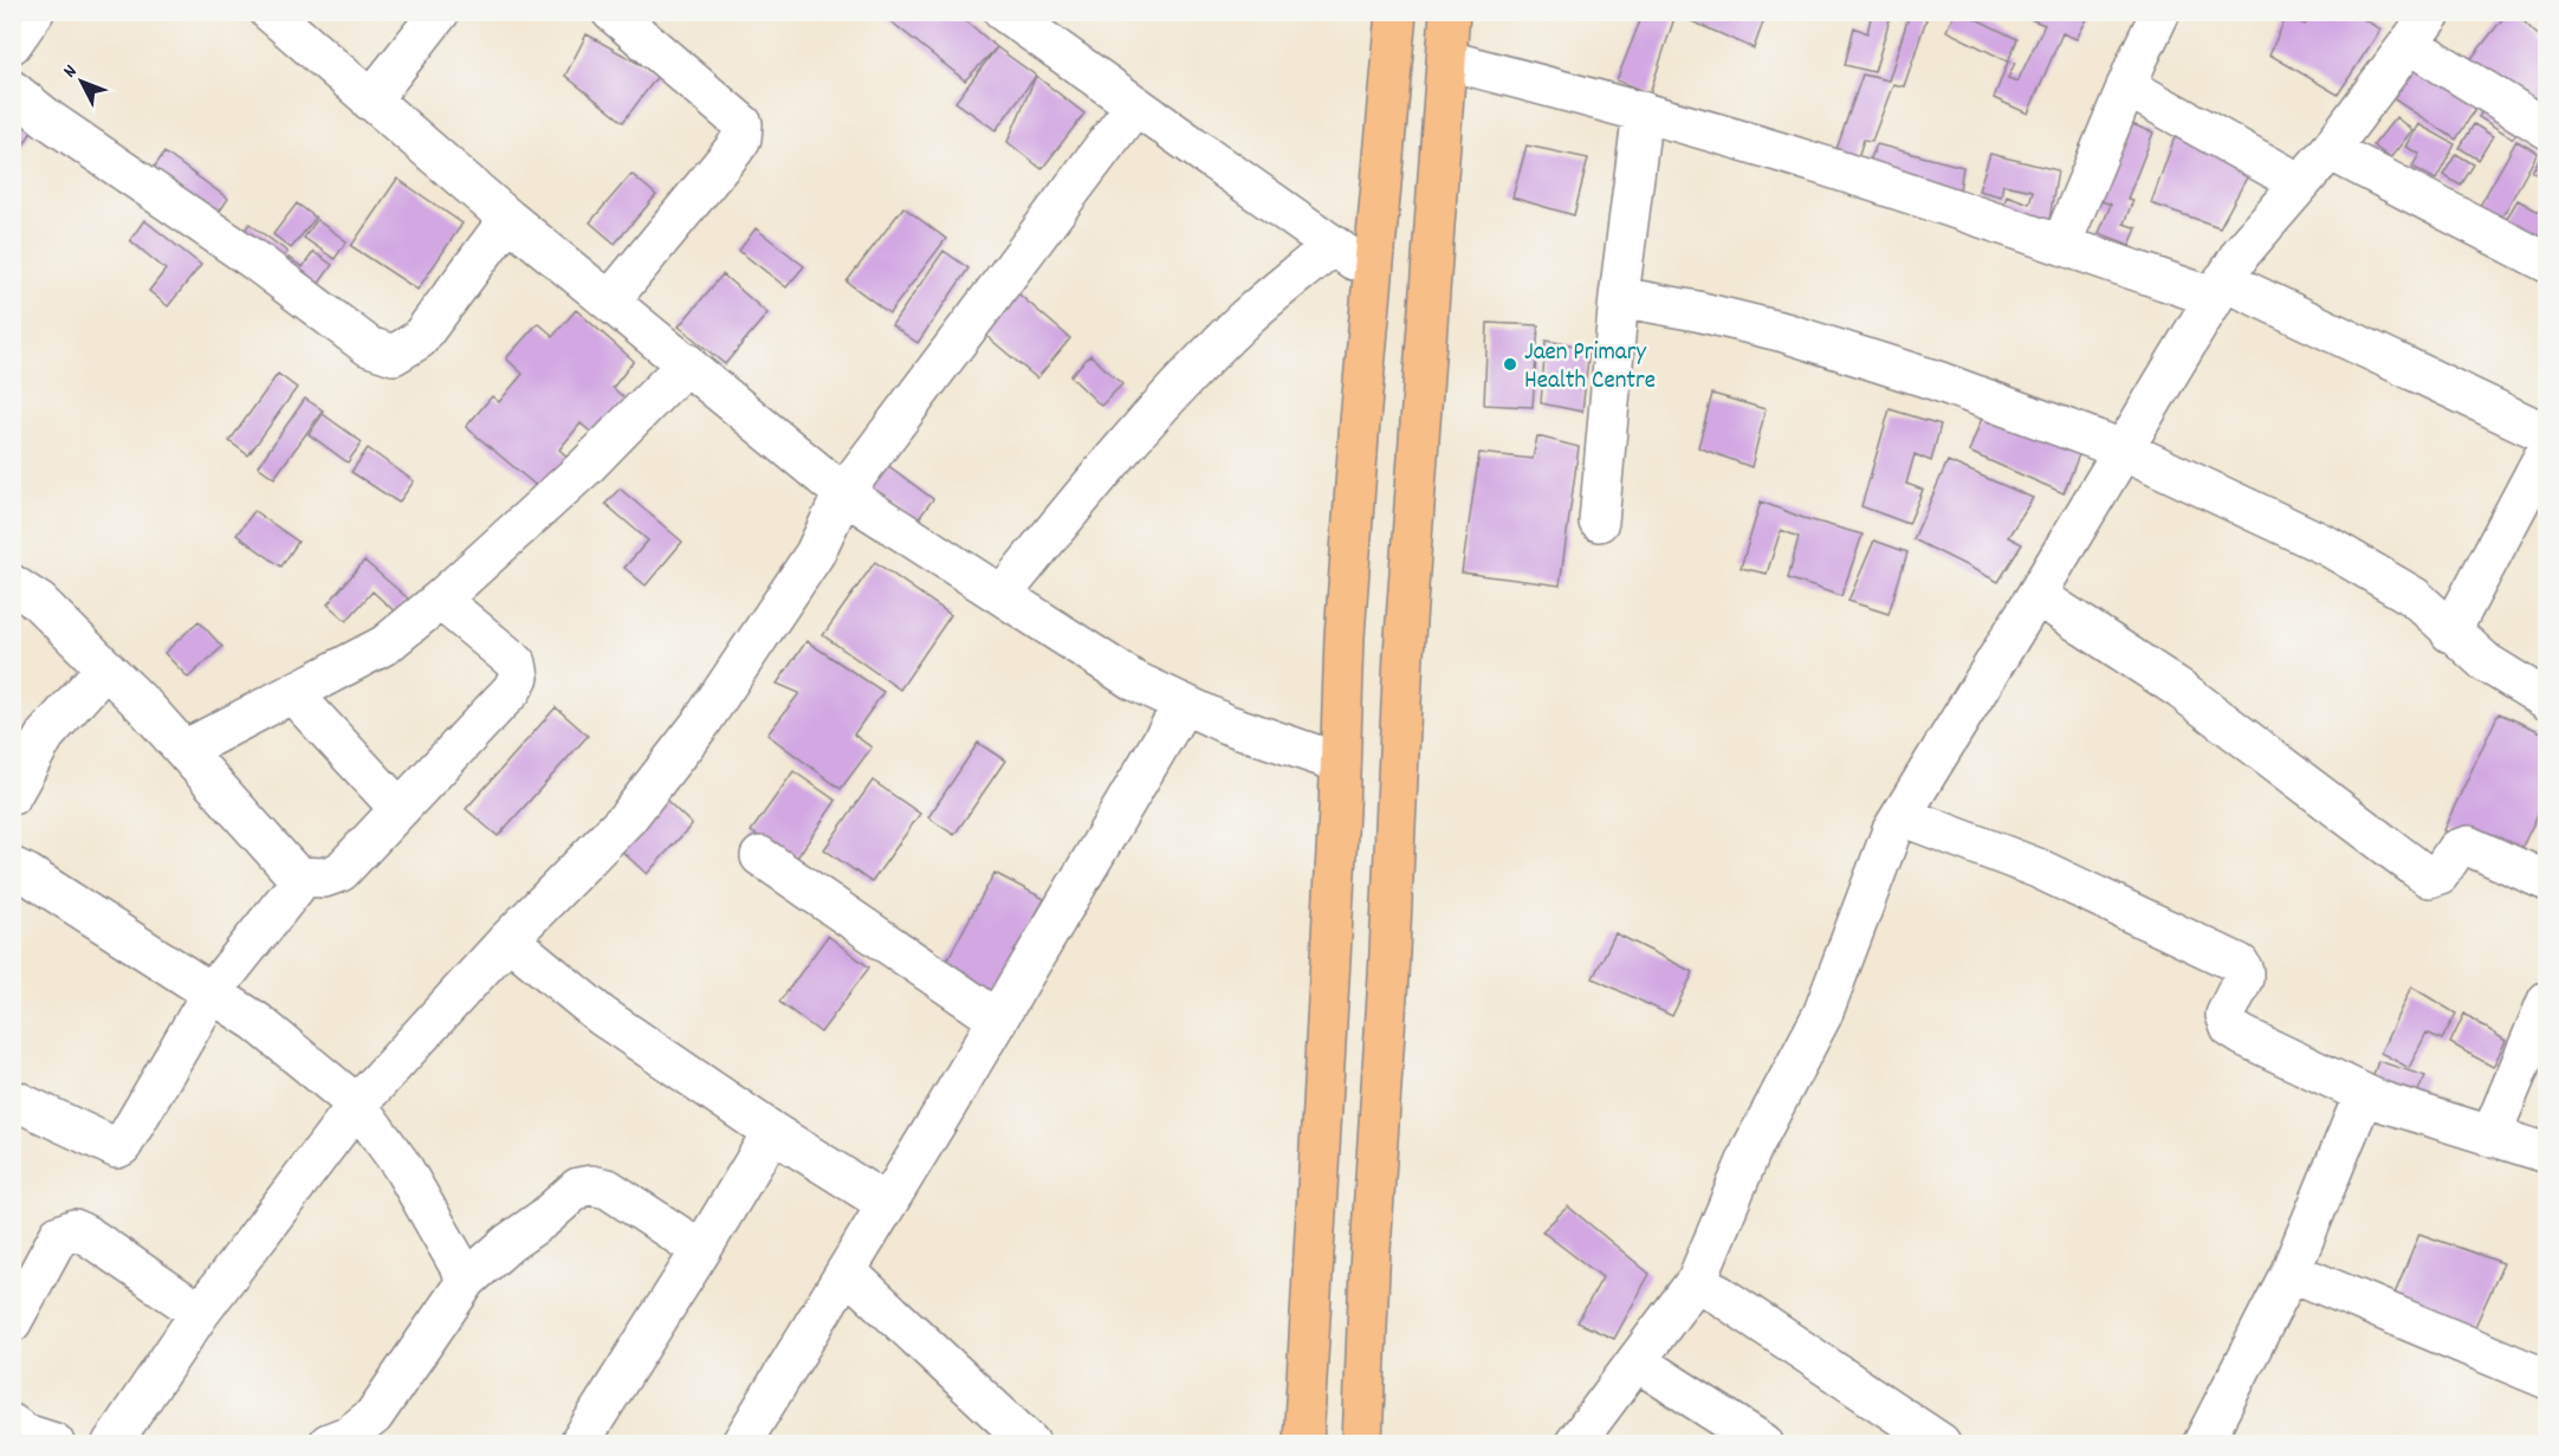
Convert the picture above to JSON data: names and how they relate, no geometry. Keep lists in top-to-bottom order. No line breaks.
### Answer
{"places":["Jaen Primary Health Centre"],"north":"top left"}
